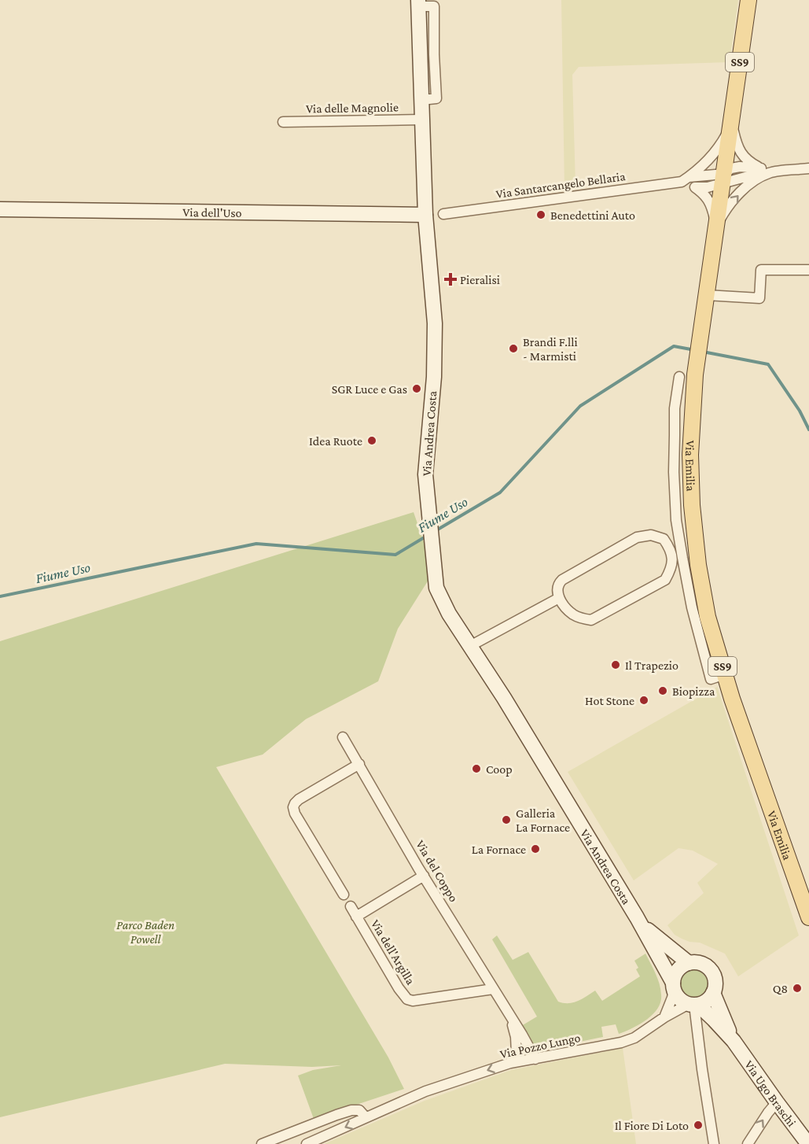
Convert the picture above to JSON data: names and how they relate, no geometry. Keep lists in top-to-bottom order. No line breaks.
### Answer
{"streets":{"main road":["SS9","Via Emilia"],"street":["Via delle Magnolie","Via Santarcangelo Bellaria","Via dell'Uso","Via Andrea Costa","Via del Coppo","Via dell'Argilla","Via Pozzo Lungo","Via Ugo Braschi"]},"crossings":[["Via delle Magnolie","Via Andrea Costa"],["Via Santarcangelo Bellaria","Via Emilia"],["Via dell'Uso","Via Andrea Costa"],["Via Andrea Costa","Via Pozzo Lungo"],["Via Andrea Costa","Via Ugo Braschi"],["Via del Coppo","Via dell'Argilla"],["Via del Coppo","Via Pozzo Lungo"],["Via Pozzo Lungo","Via Ugo Braschi"]],"water":["Fiume Uso"],"parks":["Parco Baden Powell"],"places":{"other":["Benedettini Auto","Brandi F.lli - Marmisti","SGR Luce e Gas","Idea Ruote","Il Trapezio","Biopizza","Hot Stone","Coop","Galleria La Fornace","La Fornace","Q8","Il Fiore Di Loto"],"health":["Pieralisi"]}}
